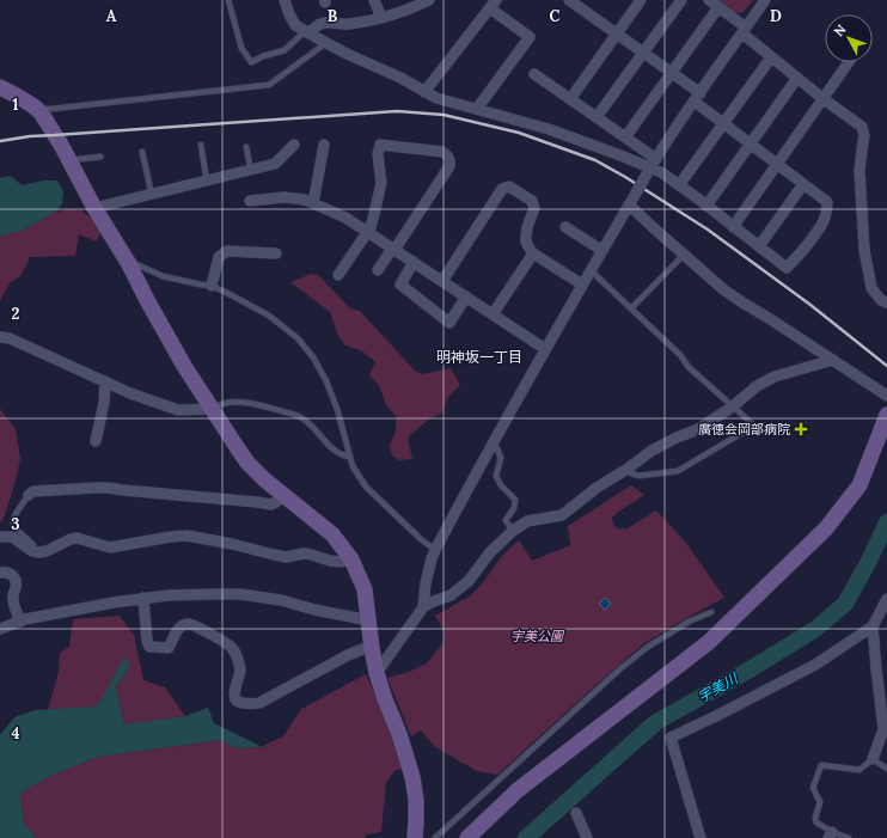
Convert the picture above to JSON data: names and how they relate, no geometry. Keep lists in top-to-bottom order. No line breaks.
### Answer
{"districts":["明神坂一丁目"],"water":["宇美川"],"parks":["宇美公園"],"places":{"health":["廣徳会岡部病院"]},"north":"top left","grid":{"columns":["A","B","C","D"],"rows":["1","2","3","4"]}}
